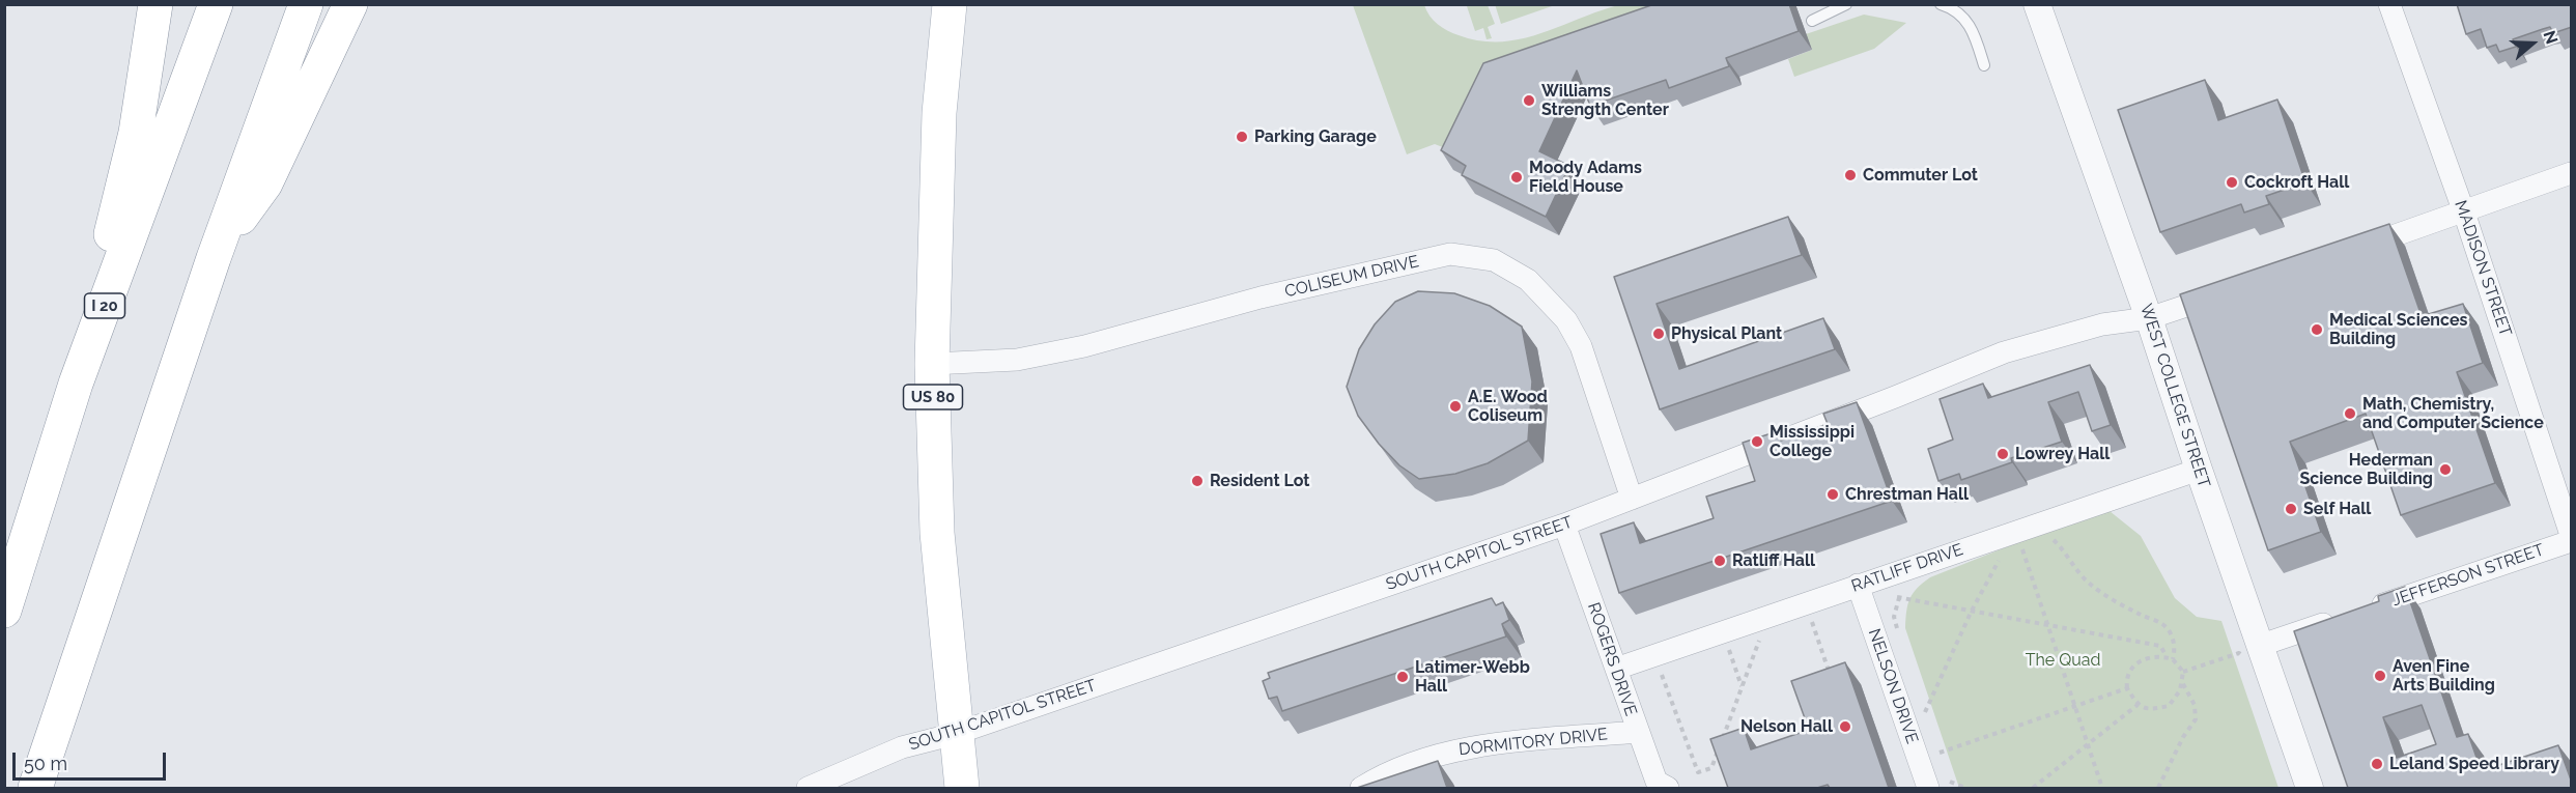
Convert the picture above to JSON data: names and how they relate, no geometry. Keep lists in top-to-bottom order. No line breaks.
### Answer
{"streets":{"main road":["I 20","US 80"],"street":["MADISON STREET","COLISEUM DRIVE","WEST COLLEGE STREET","SOUTH CAPITOL STREET","RATLIFF DRIVE","JEFFERSON STREET","ROGERS DRIVE","NELSON DRIVE","DORMITORY DRIVE"]},"crossings":[["COLISEUM DRIVE","US 80"],["COLISEUM DRIVE","SOUTH CAPITOL STREET"],["WEST COLLEGE STREET","SOUTH CAPITOL STREET"],["WEST COLLEGE STREET","RATLIFF DRIVE"],["US 80","SOUTH CAPITOL STREET"],["SOUTH CAPITOL STREET","ROGERS DRIVE"],["RATLIFF DRIVE","ROGERS DRIVE"],["RATLIFF DRIVE","NELSON DRIVE"],["ROGERS DRIVE","DORMITORY DRIVE"]],"parks":["The Quad"],"places":["Williams Strength Center","Parking Garage","Commuter Lot","Moody Adams Field House","Cockroft Hall","Medical Sciences Building","Physical Plant","A.E. Wood Coliseum","Math, Chemistry, and Computer Science","Mississippi College","Lowrey Hall","Hederman Science Building","Resident Lot","Chrestman Hall","Self Hall","Ratliff Hall","Aven Fine Arts Building","Latimer-Webb Hall","Nelson Hall","Leland Speed Library"],"scale_bar":"50 m","north":"right"}
